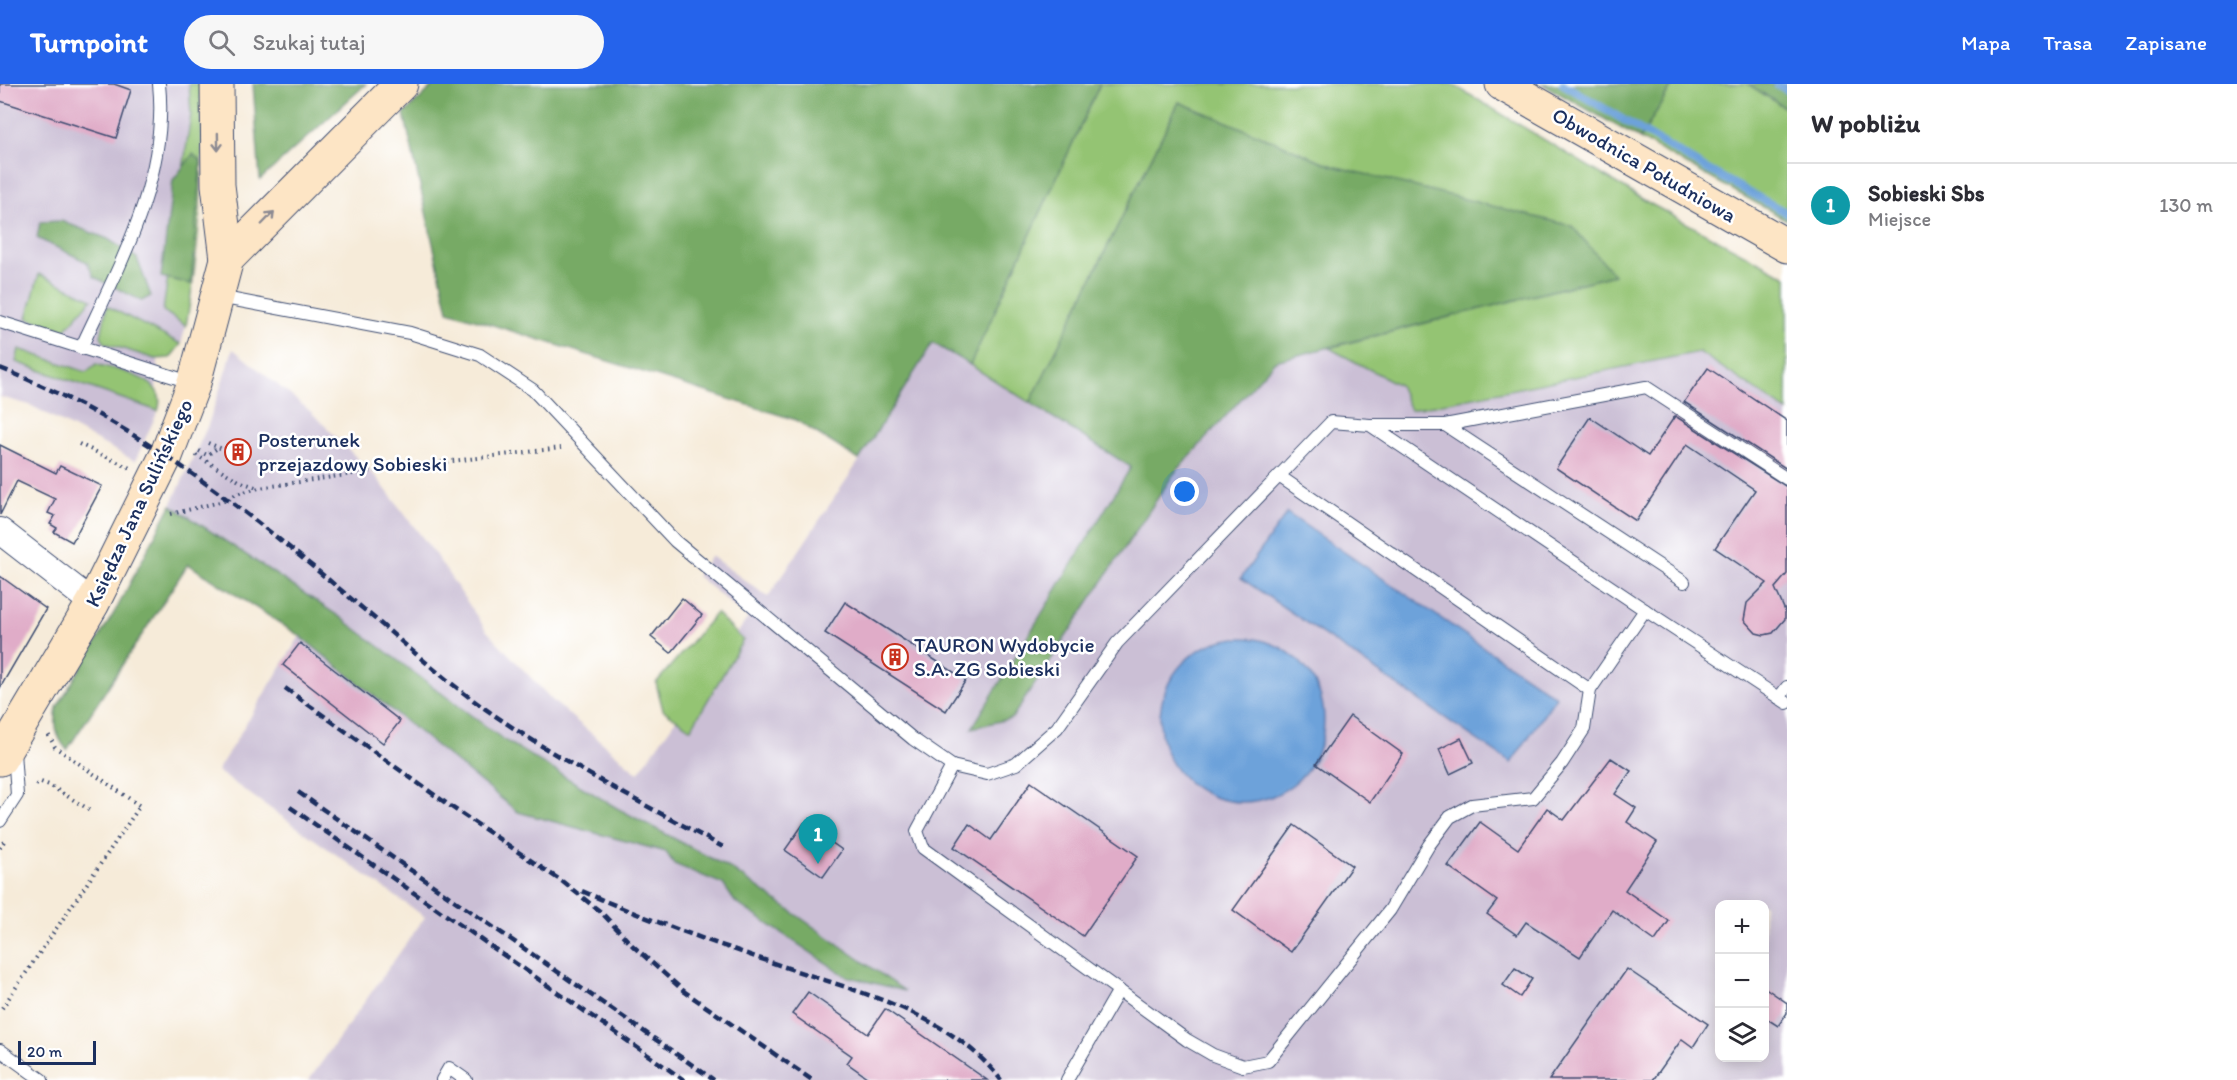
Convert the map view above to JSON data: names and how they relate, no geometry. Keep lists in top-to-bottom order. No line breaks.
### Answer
{"streets":{"street":["Obwodnica Południowa","Księdza Jana Sulińskiego"]},"places":{"building":["Posterunek przejazdowy Sobieski","TAURON Wydobycie S.A. ZG Sobieski"]},"scale_bar":"20 m","page":{"header":"Turnpoint","search":"Szukaj tutaj","nav":["Mapa","Trasa","Zapisane"],"heading":"W pobliżu","list":[{"mark":"1","name":"Sobieski Sbs","note":"Miejsce","value":"130 m"}],"pins":"1","map_buttons":["+","−"],"scale":"20 m"}}
